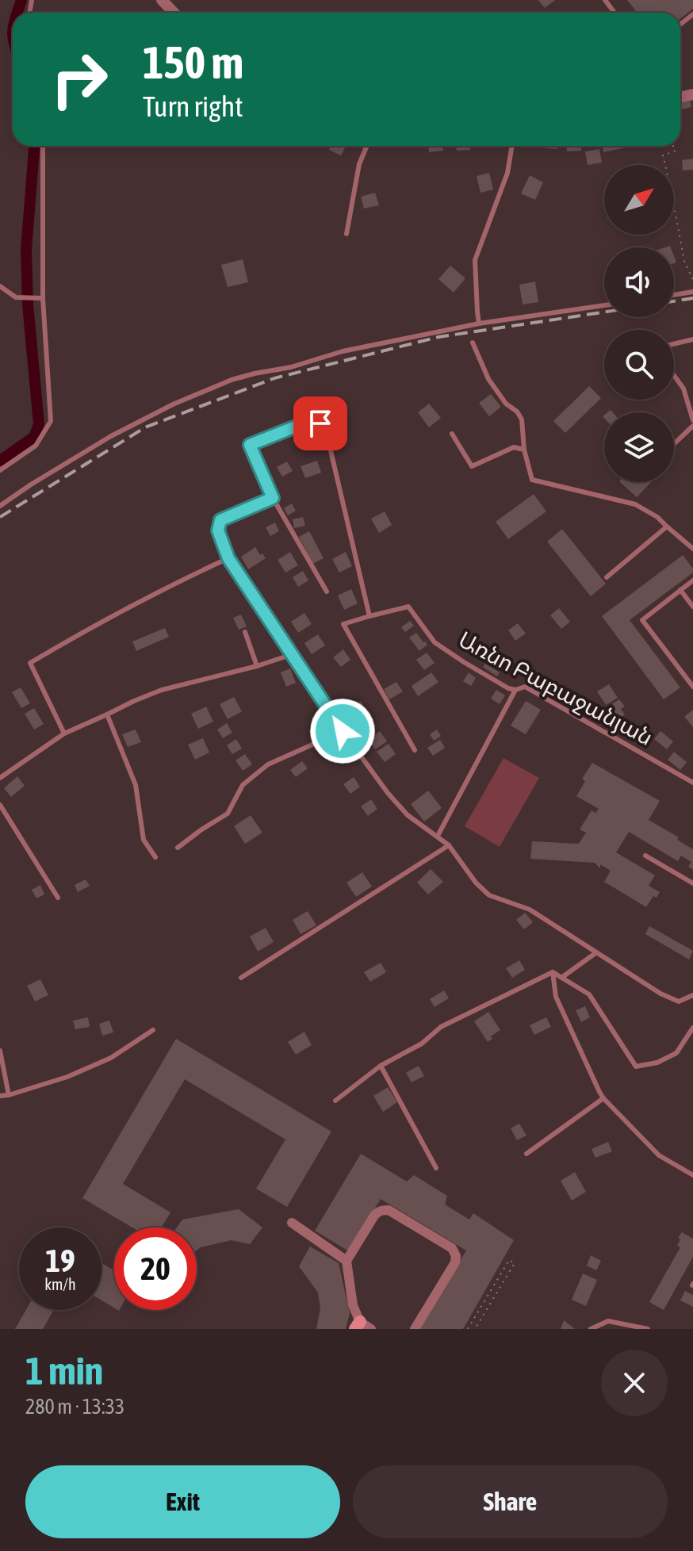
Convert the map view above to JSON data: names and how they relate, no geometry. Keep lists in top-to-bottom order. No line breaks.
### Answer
{"streets":{"lane":["Առնո Բաբաջանյան"]},"north":"top right","page":{"turn":["150 m","Turn right"],"speed":"19 km/h","limit":"20","heading":["1 min","280 m · 13:33"],"buttons":["Exit","Share"]}}
